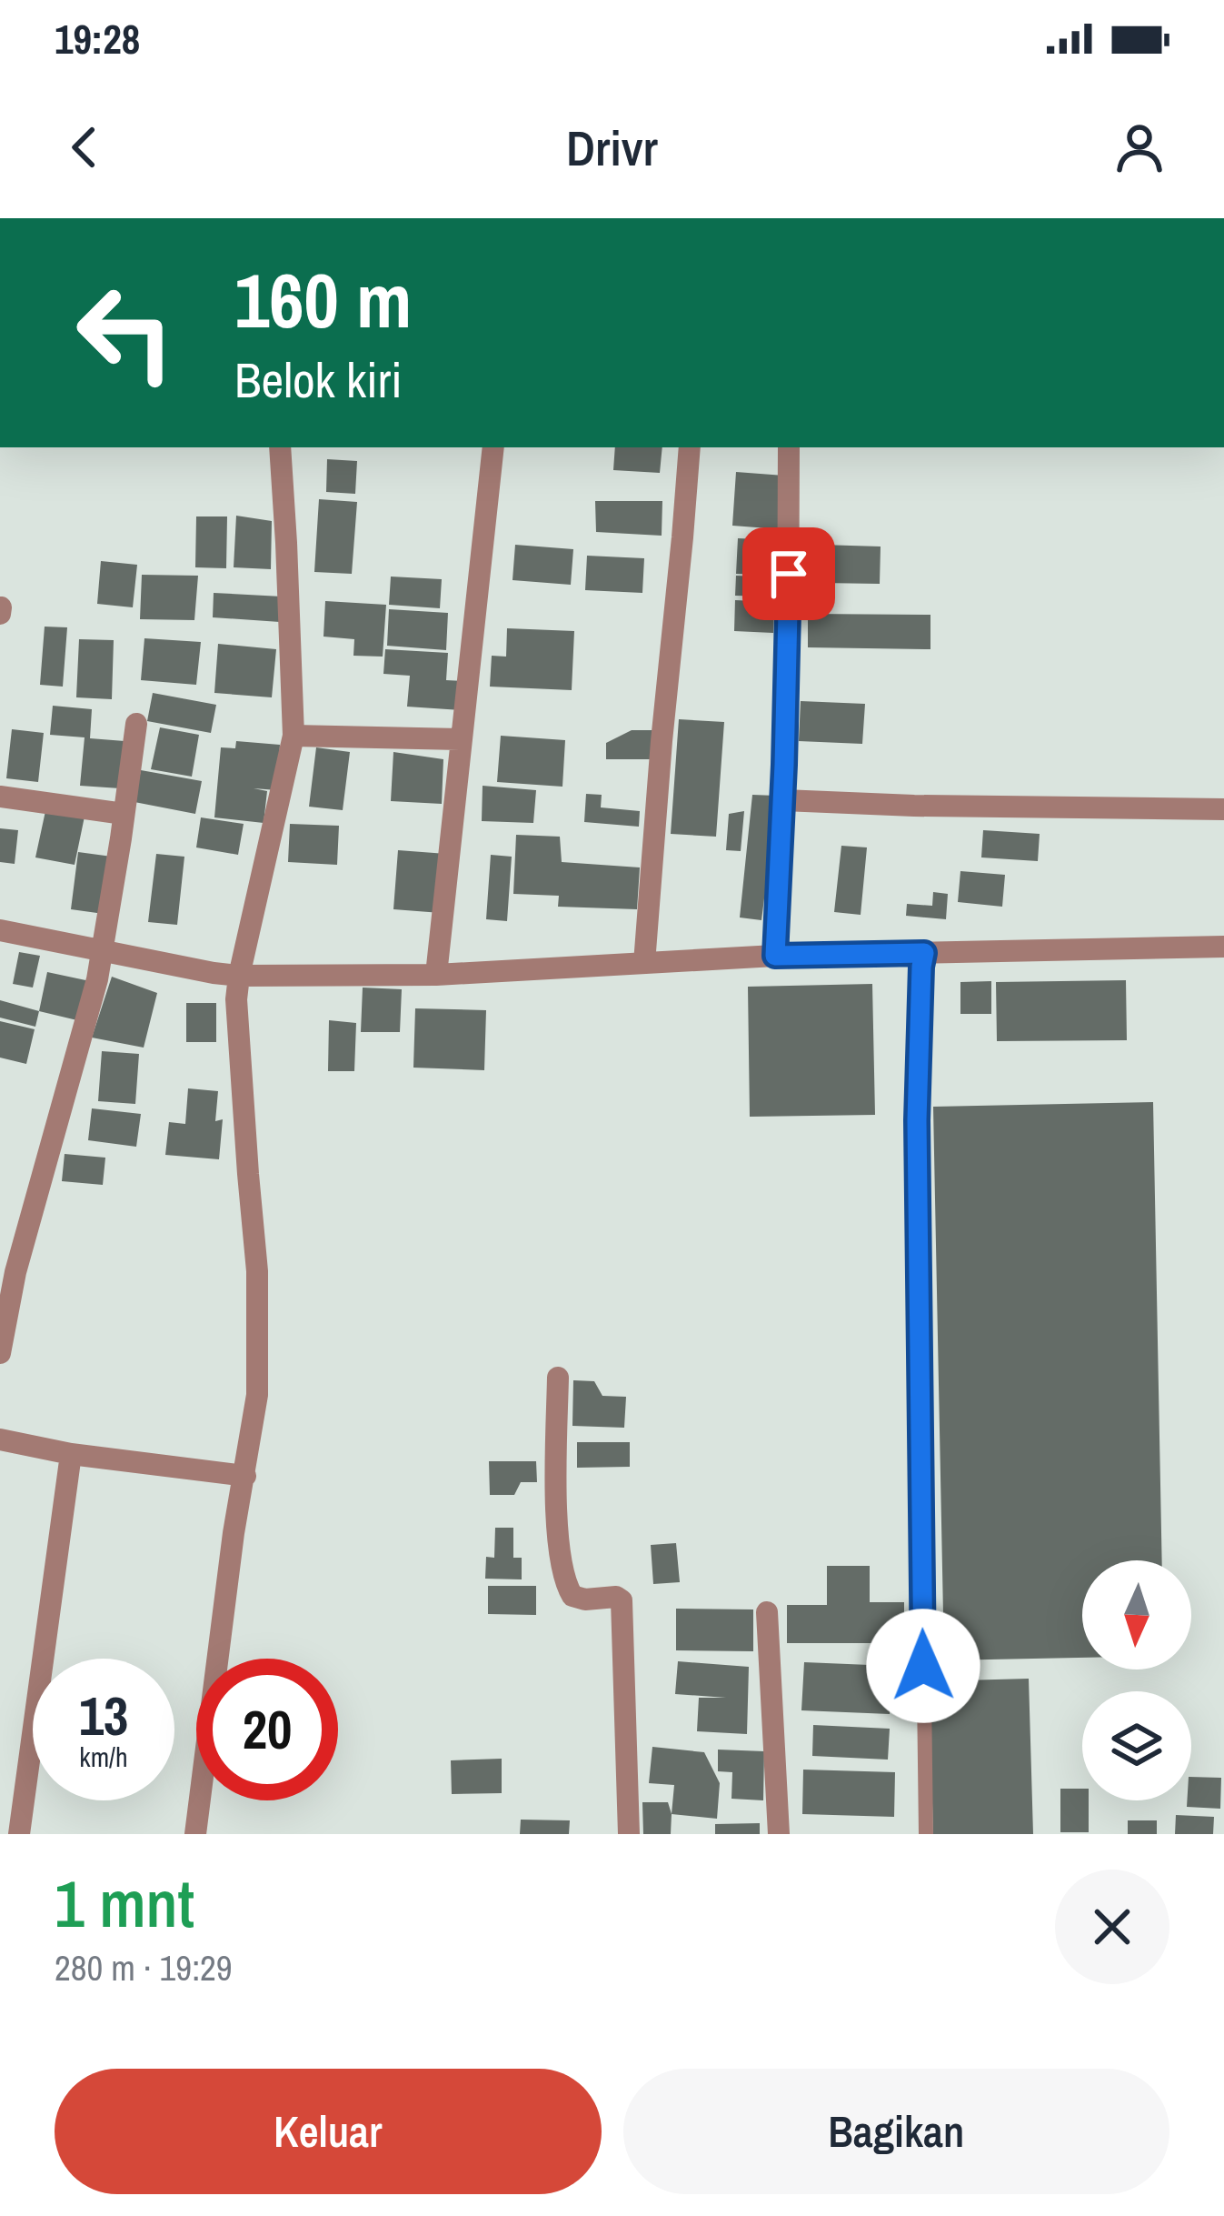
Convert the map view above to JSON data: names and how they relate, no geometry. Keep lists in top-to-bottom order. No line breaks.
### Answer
{"north":"bottom","page":{"status":"19:28","header":"Drivr","turn":["160 m","Belok kiri"],"speed":"13 km/h","limit":"20","heading":["1 mnt","280 m · 19:29"],"buttons":["Keluar","Bagikan"]}}
